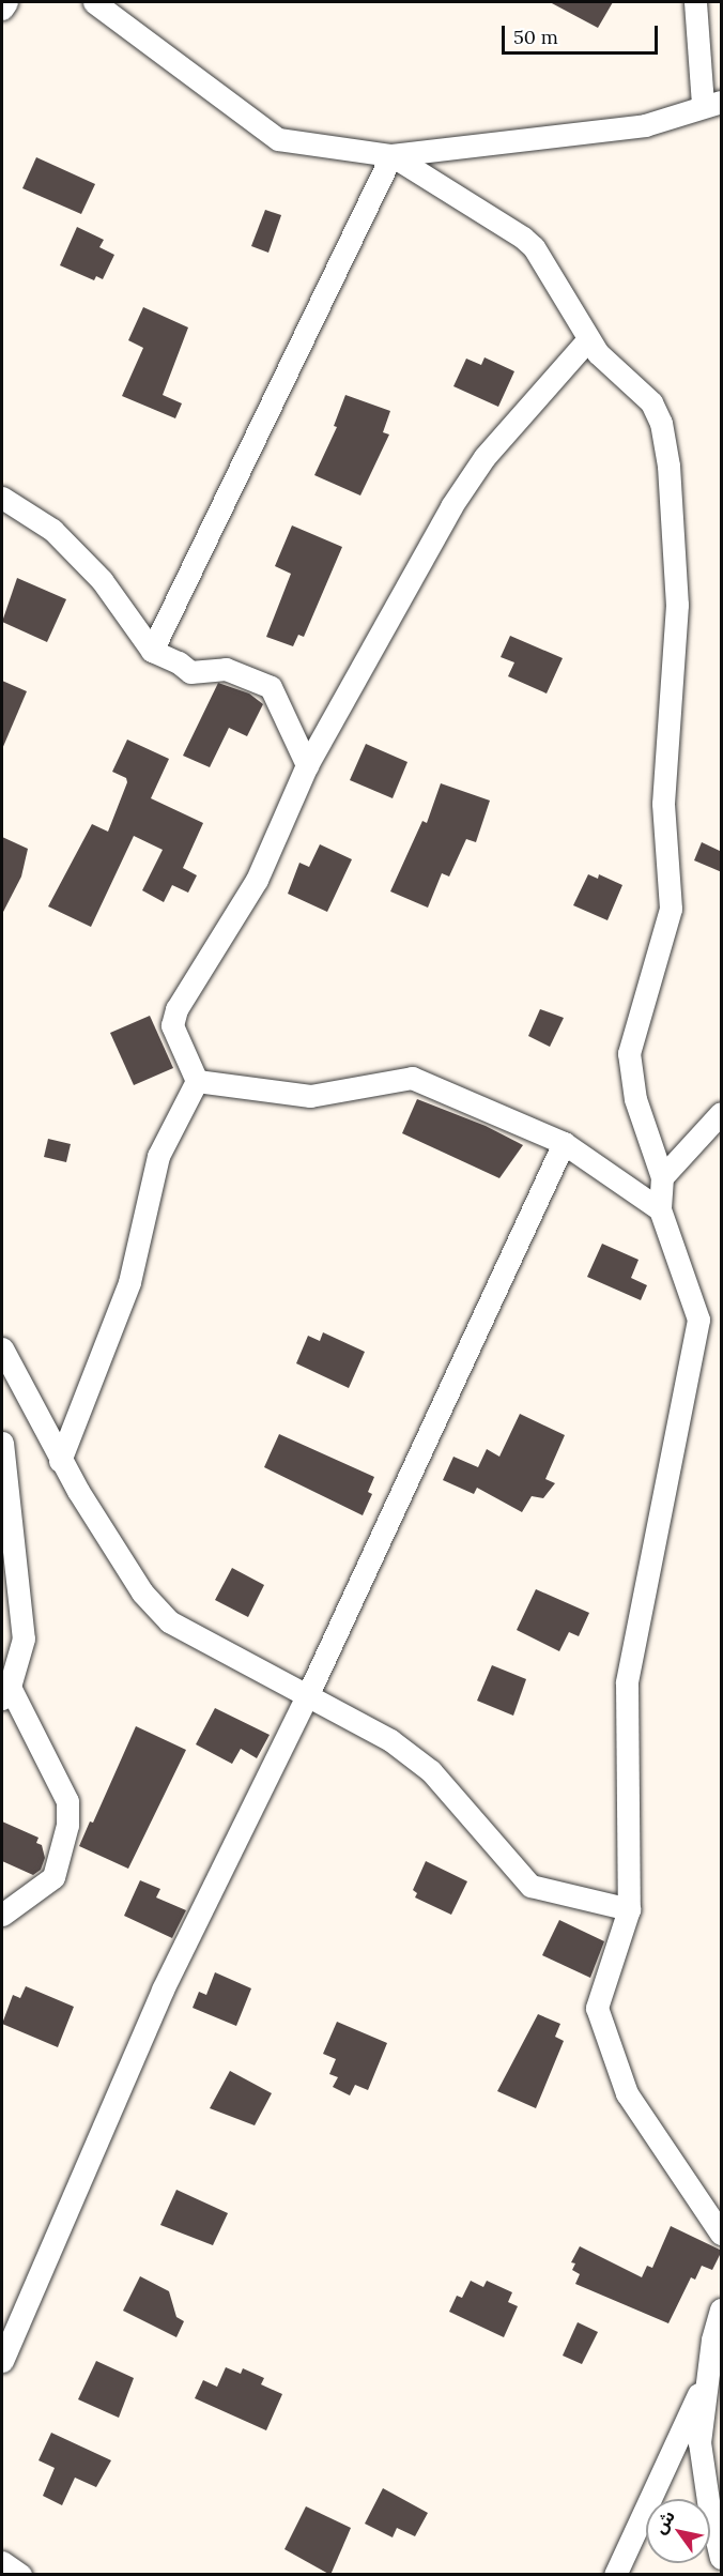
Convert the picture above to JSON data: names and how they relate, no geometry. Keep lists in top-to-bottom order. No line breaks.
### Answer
{"scale_bar":"50 m","north":"top left"}
